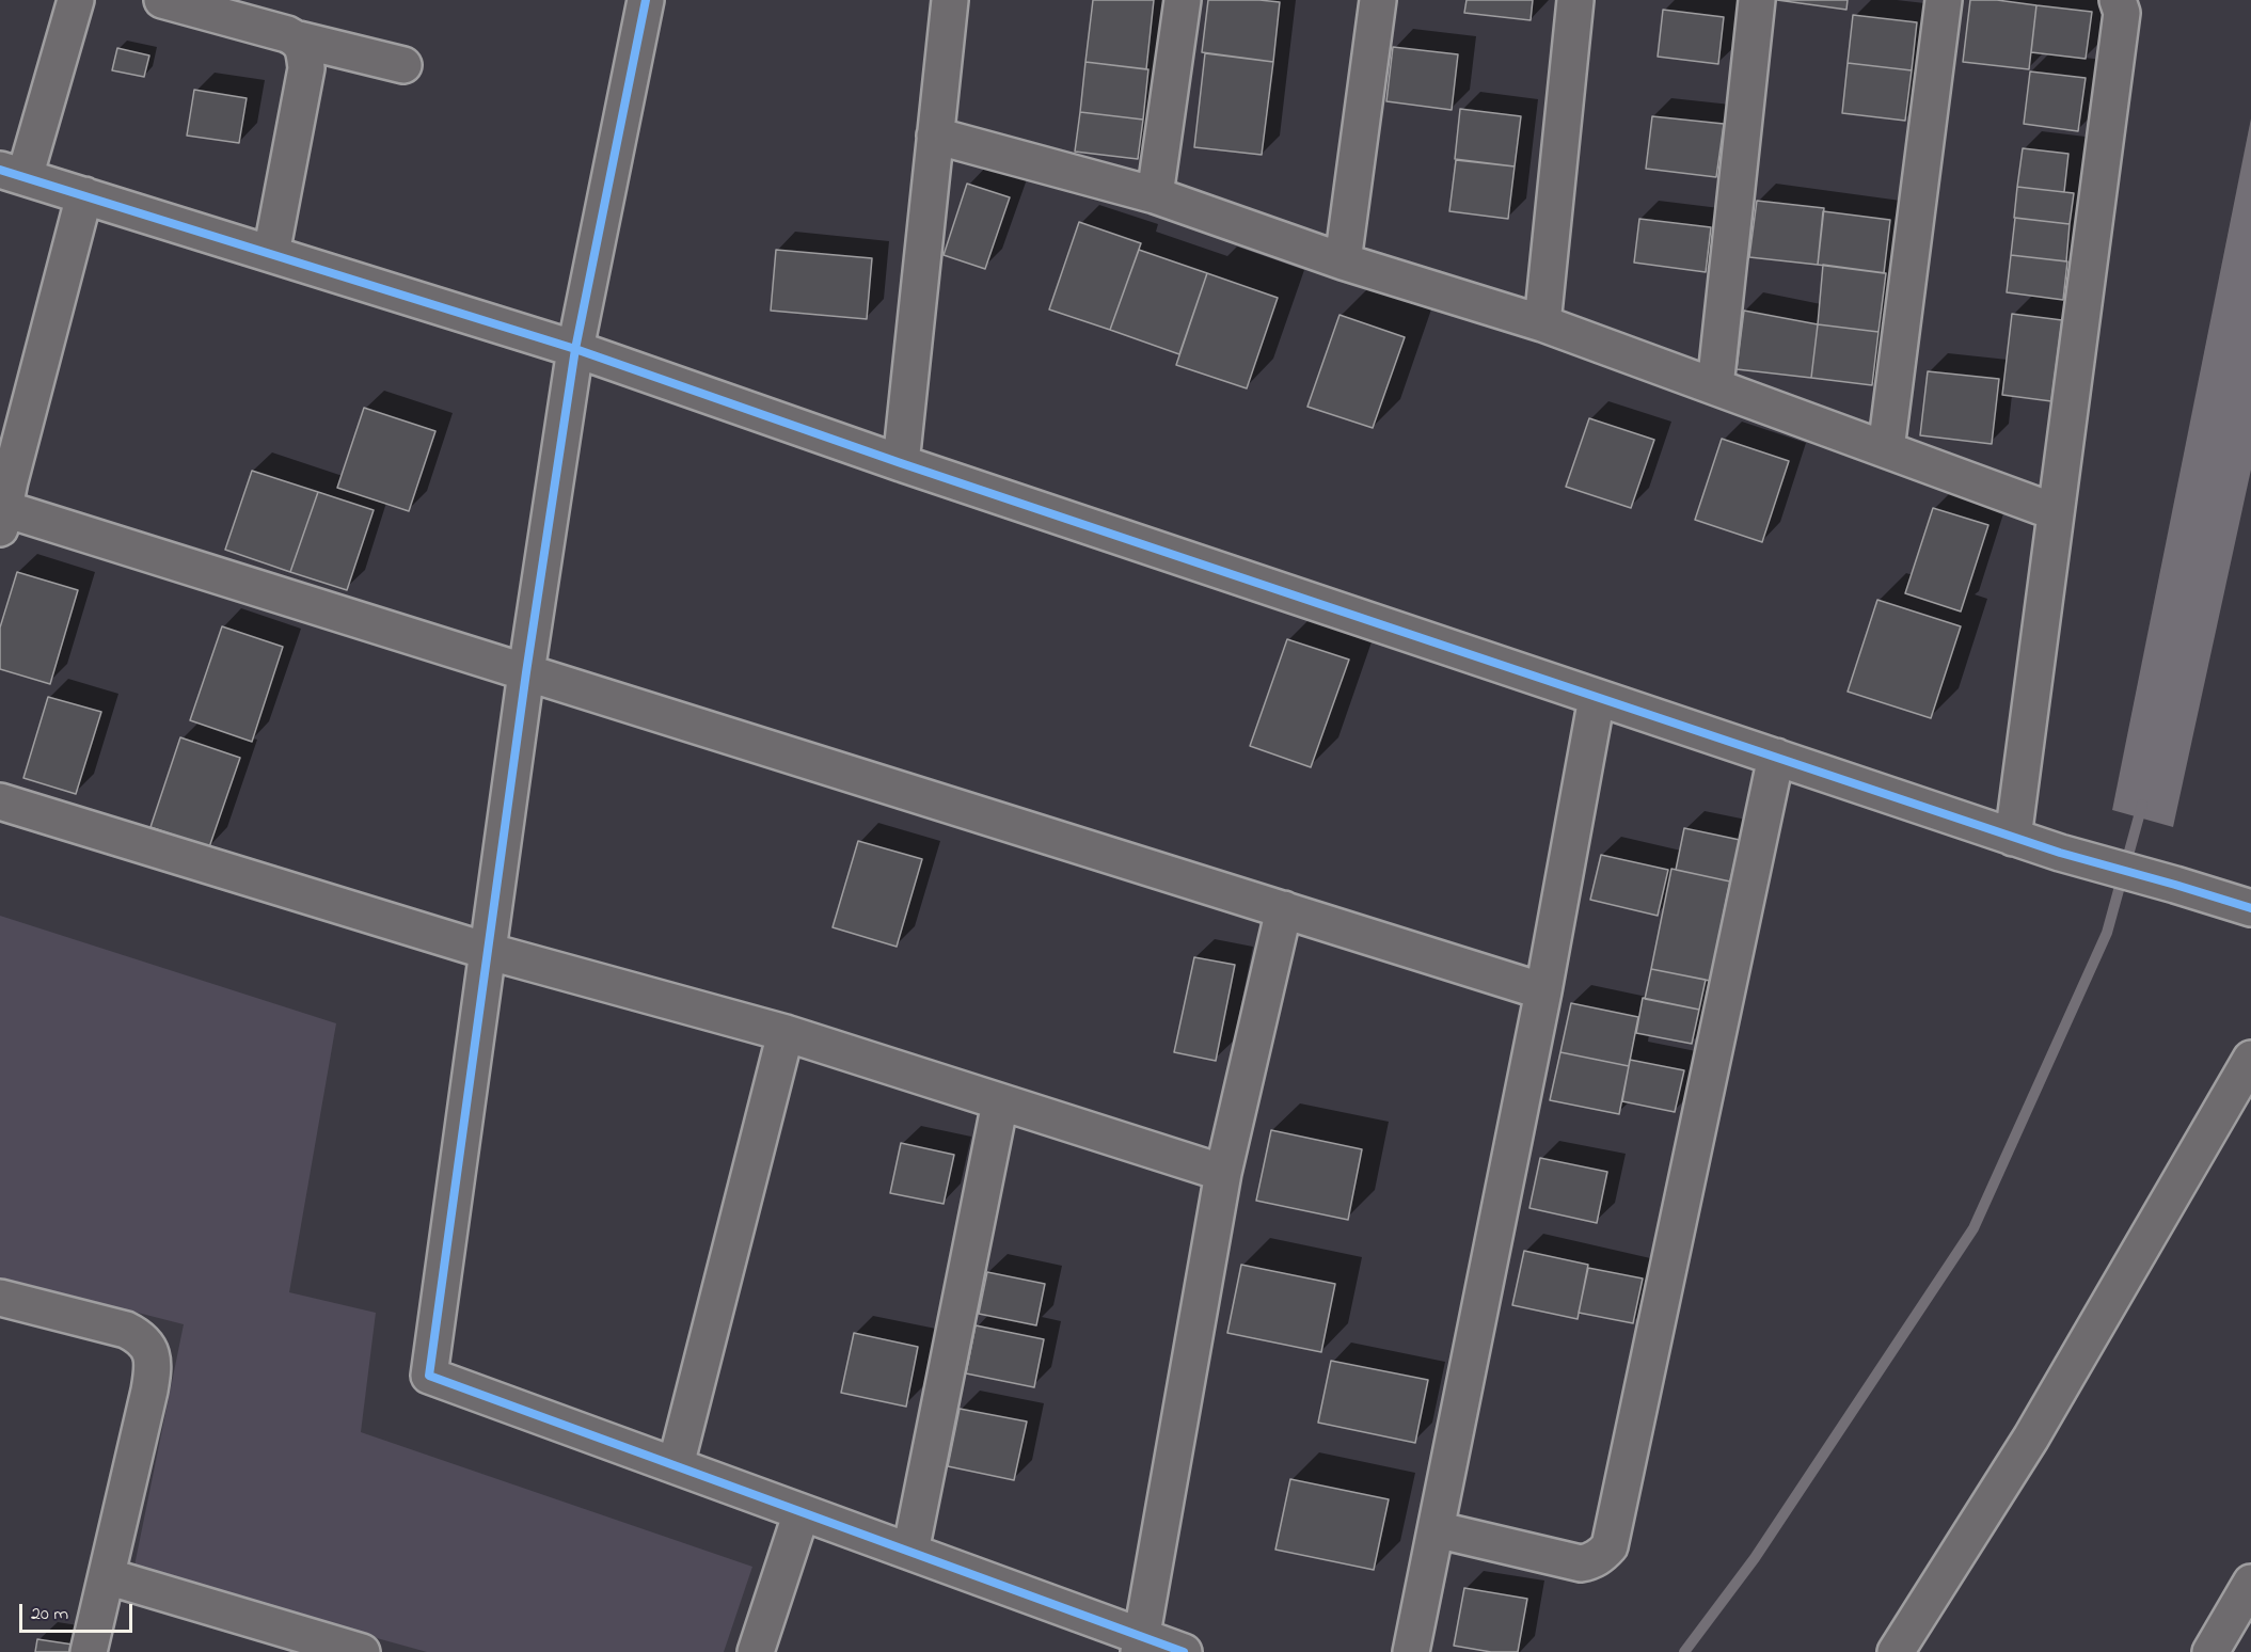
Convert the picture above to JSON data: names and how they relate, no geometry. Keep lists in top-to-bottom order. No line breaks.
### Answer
{"scale_bar":"20 m"}
